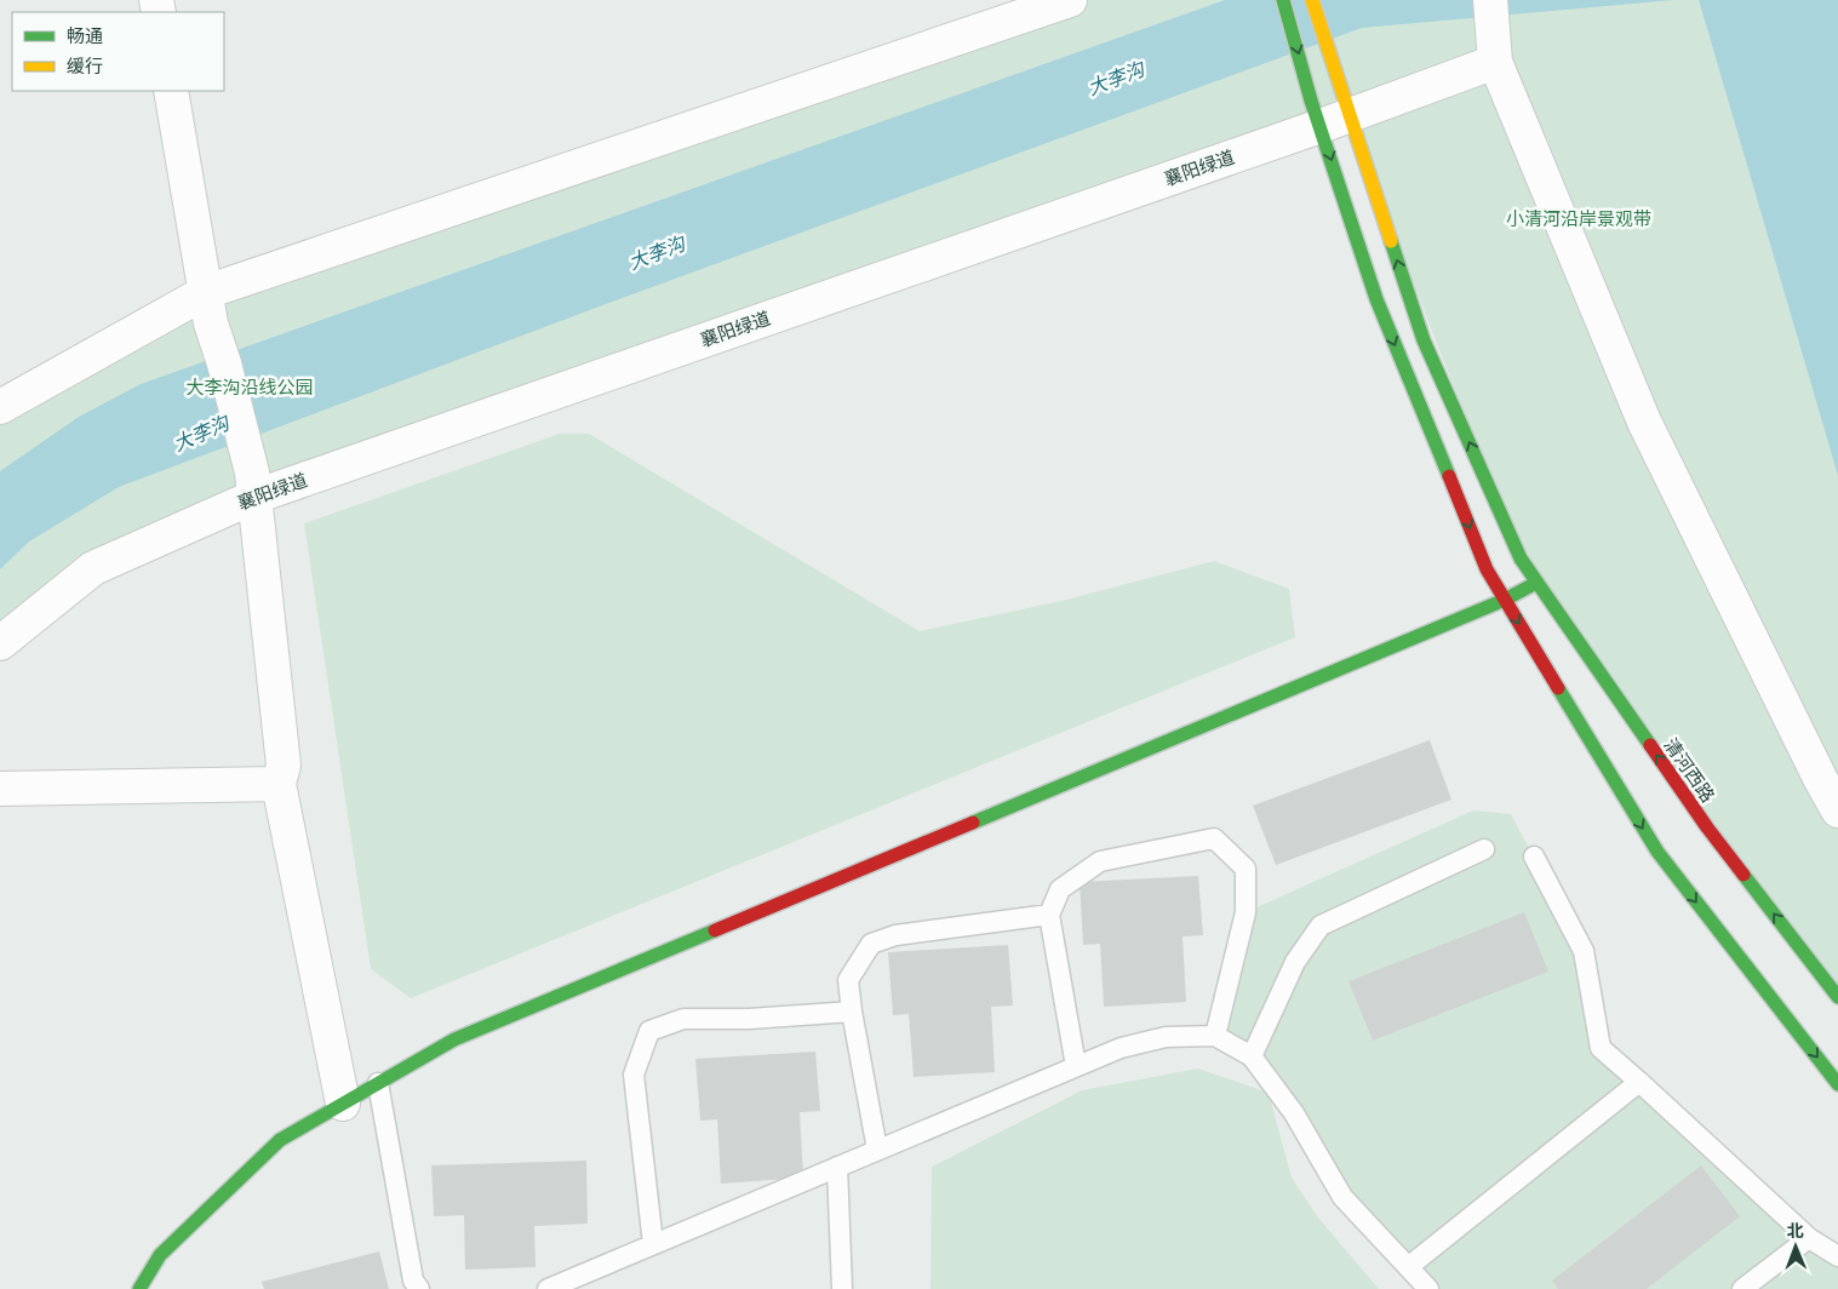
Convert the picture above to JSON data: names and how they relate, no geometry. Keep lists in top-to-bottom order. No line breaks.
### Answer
{"streets":{"main road":["清河西路"],"street":["襄阳绿道"]},"crossings":[["襄阳绿道","清河西路"]],"water":["大李沟"],"parks":["小清河沿岸景观带","大李沟沿线公园"],"legend":["畅通","缓行"],"north":"top"}
